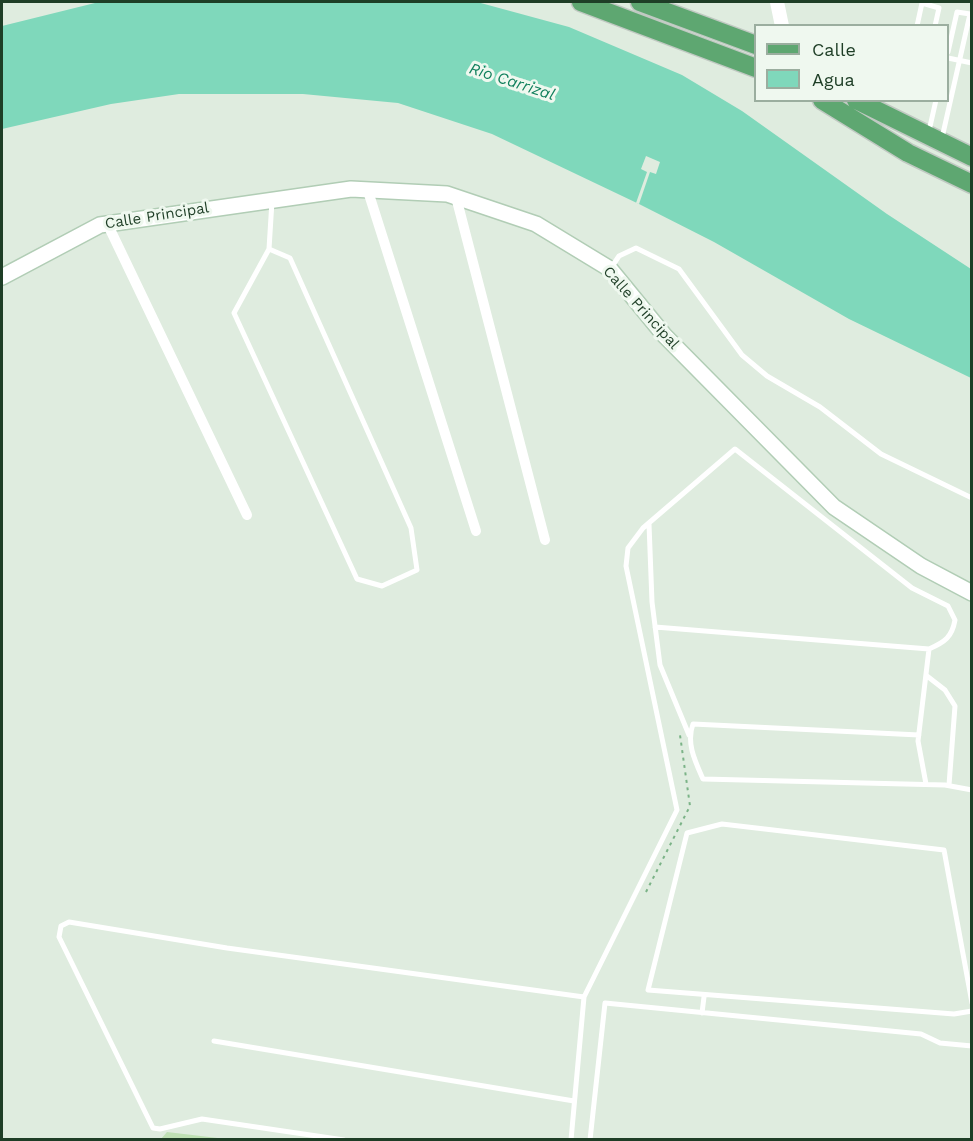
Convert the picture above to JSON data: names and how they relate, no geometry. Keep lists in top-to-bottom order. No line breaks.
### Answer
{"streets":{"main road":["Calle Principal"]},"water":["Rio Carrizal"],"legend":["Calle","Agua"]}
